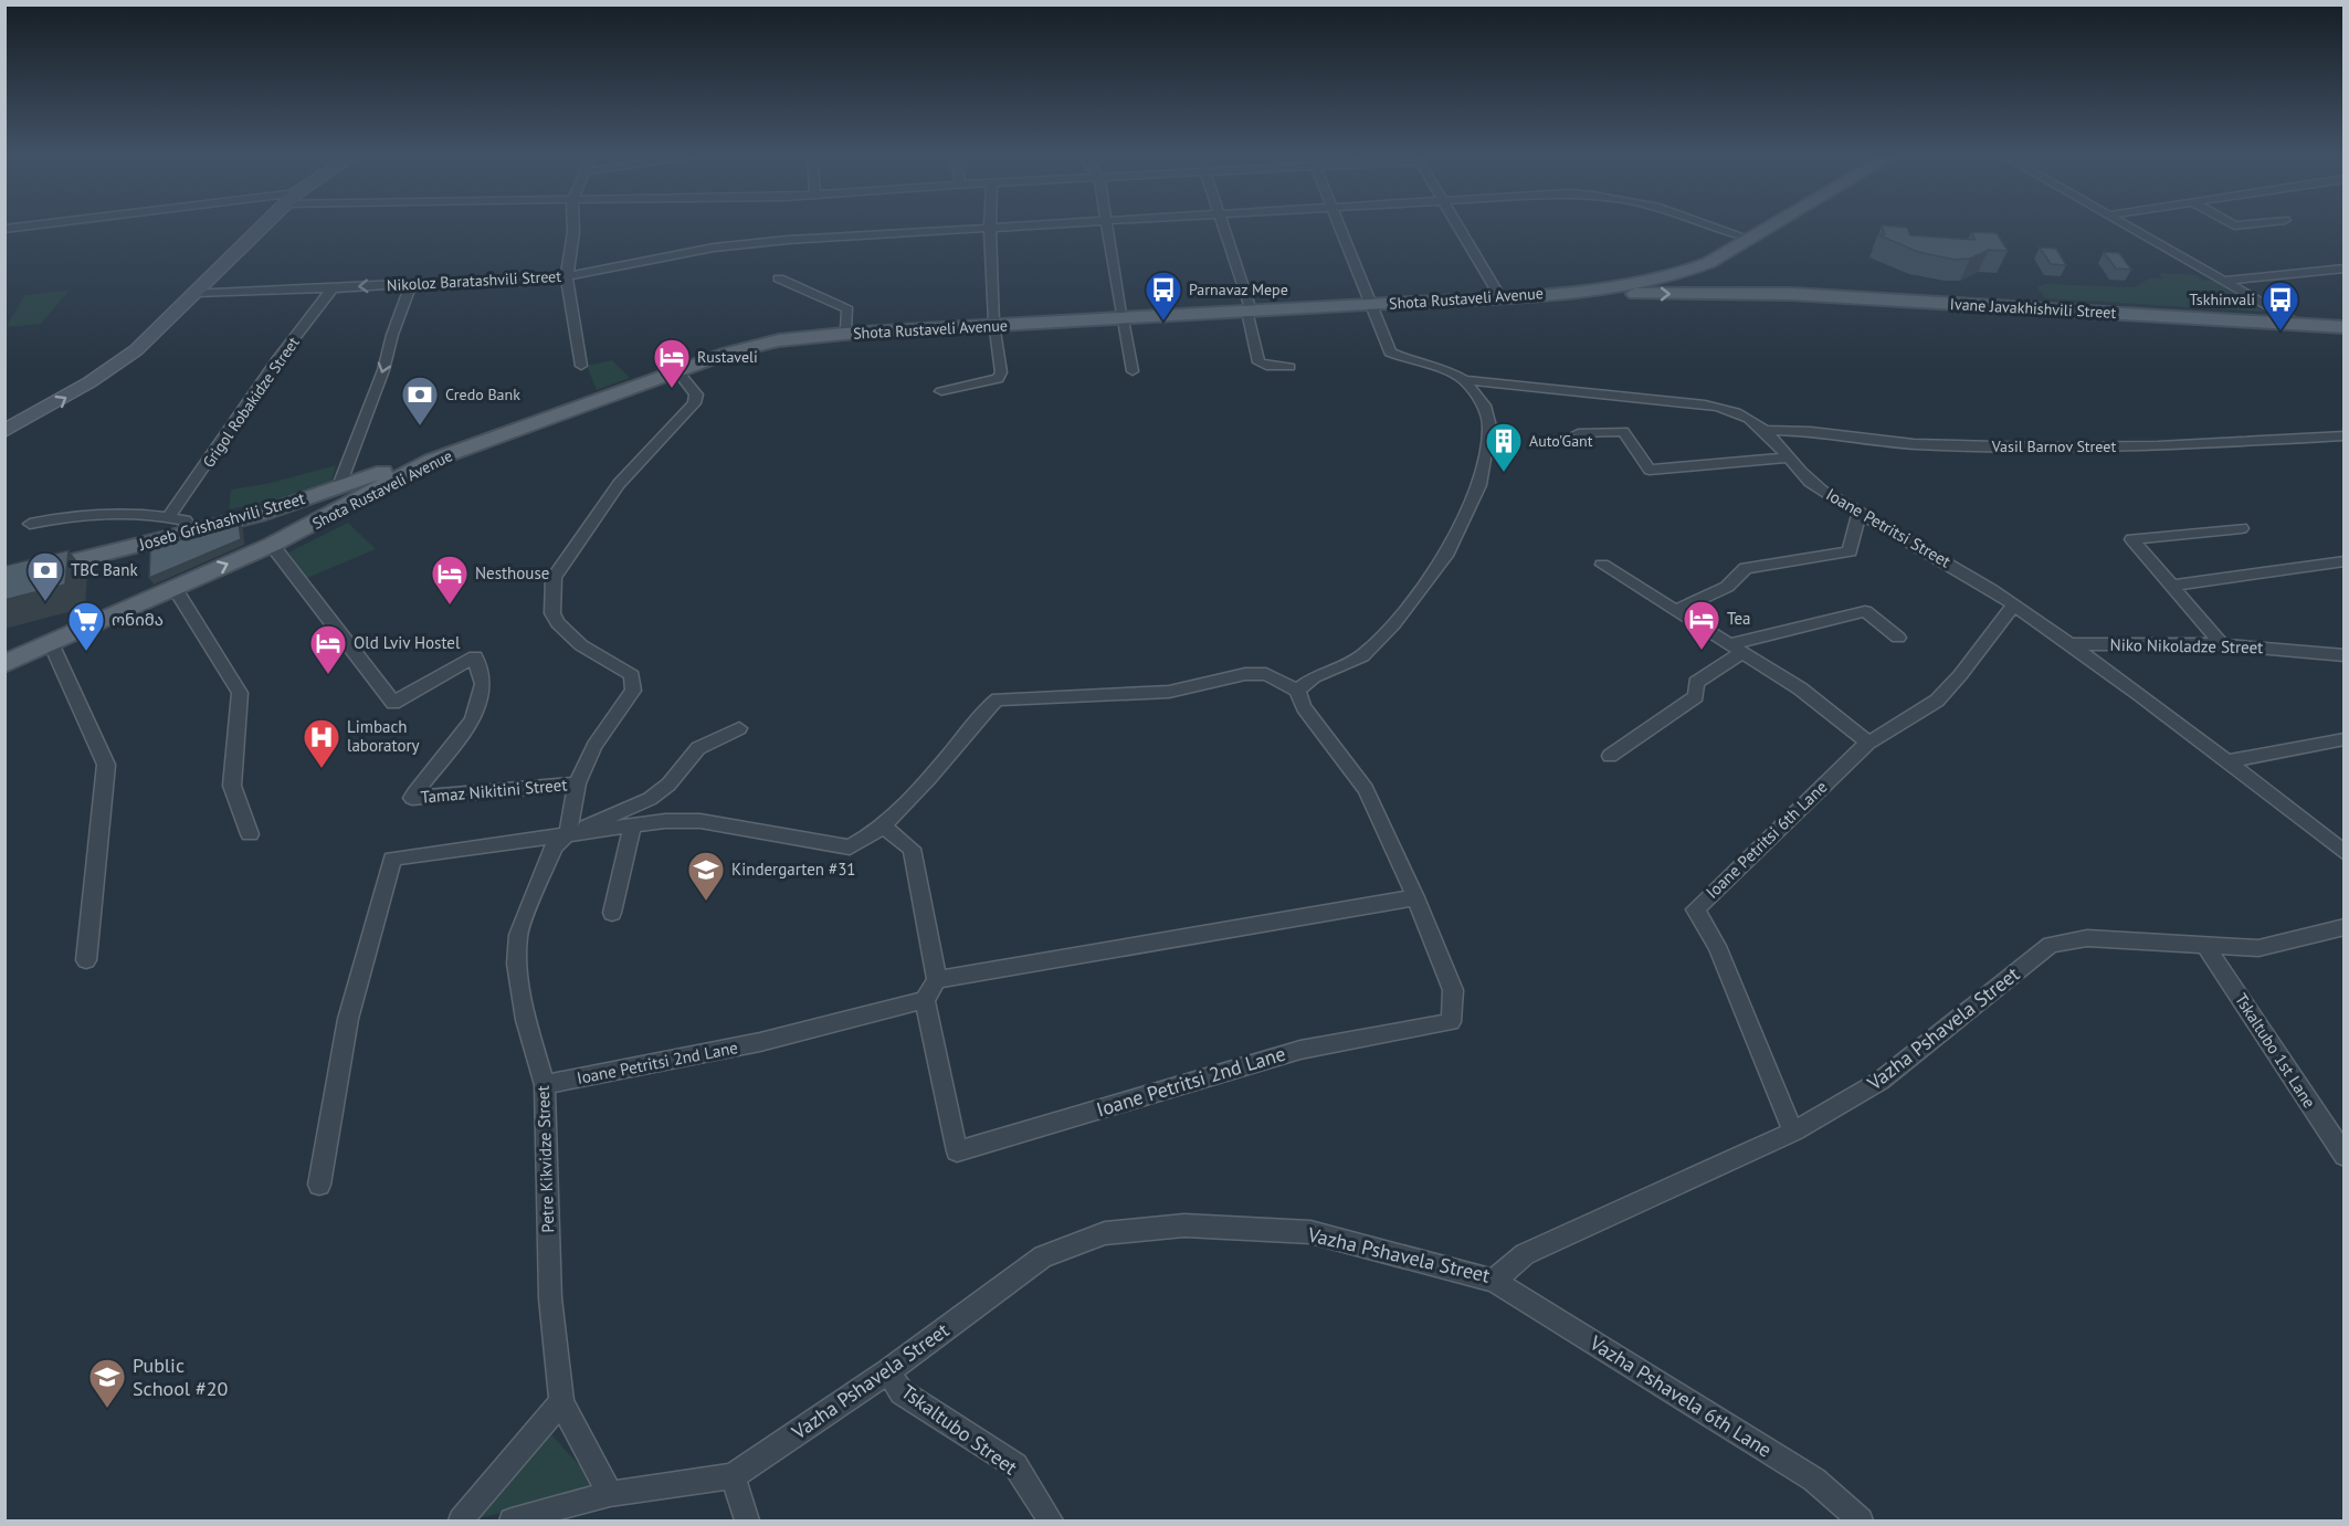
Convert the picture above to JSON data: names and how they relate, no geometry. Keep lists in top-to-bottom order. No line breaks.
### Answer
{"streets":{"main road":["Shota Rustaveli Avenue","Ivane Javakhishvili Street","Joseb Grishashvili Street"],"street":["Nikoloz Baratashvili Street","Grigol Robakidze Street","Vasil Barnov Street","Ioane Petritsi Street","Niko Nikoladze Street","Tamaz Nikitini Street","Ioane Petritsi 6th Lane","Vazha Pshavela Street","Tskaltubo 1st Lane","Ioane Petritsi 2nd Lane","Petre Kikvidze Street","Vazha Pshavela 6th Lane","Tskaltubo Street"]},"crossings":[["Nikoloz Baratashvili Street","Shota Rustaveli Avenue"],["Nikoloz Baratashvili Street","Grigol Robakidze Street"],["Shota Rustaveli Avenue","Ivane Javakhishvili Street"],["Shota Rustaveli Avenue","Joseb Grishashvili Street"],["Shota Rustaveli Avenue","Ioane Petritsi Street"],["Shota Rustaveli Avenue","Tamaz Nikitini Street"],["Shota Rustaveli Avenue","Petre Kikvidze Street"],["Vasil Barnov Street","Ioane Petritsi Street"],["Ioane Petritsi Street","Niko Nikoladze Street"],["Ioane Petritsi Street","Ioane Petritsi 6th Lane"],["Tamaz Nikitini Street","Petre Kikvidze Street"],["Ioane Petritsi 6th Lane","Vazha Pshavela Street"],["Vazha Pshavela Street","Tskaltubo 1st Lane"],["Vazha Pshavela Street","Petre Kikvidze Street"],["Vazha Pshavela Street","Vazha Pshavela 6th Lane"],["Vazha Pshavela Street","Tskaltubo Street"],["Ioane Petritsi 2nd Lane","Petre Kikvidze Street"]],"places":{"bus stop":["Parnavaz Mepe","Tskhinvali"],"hotel":["Rustaveli","Nesthouse","Tea","Old Lviv Hostel"],"bank":["Credo Bank","TBC Bank"],"building":["Auto'Gant"],"supermarket":["ონიმა"],"hospital":["Limbach laboratory"],"school or university":["Kindergarten #31","Public School #20"]}}
